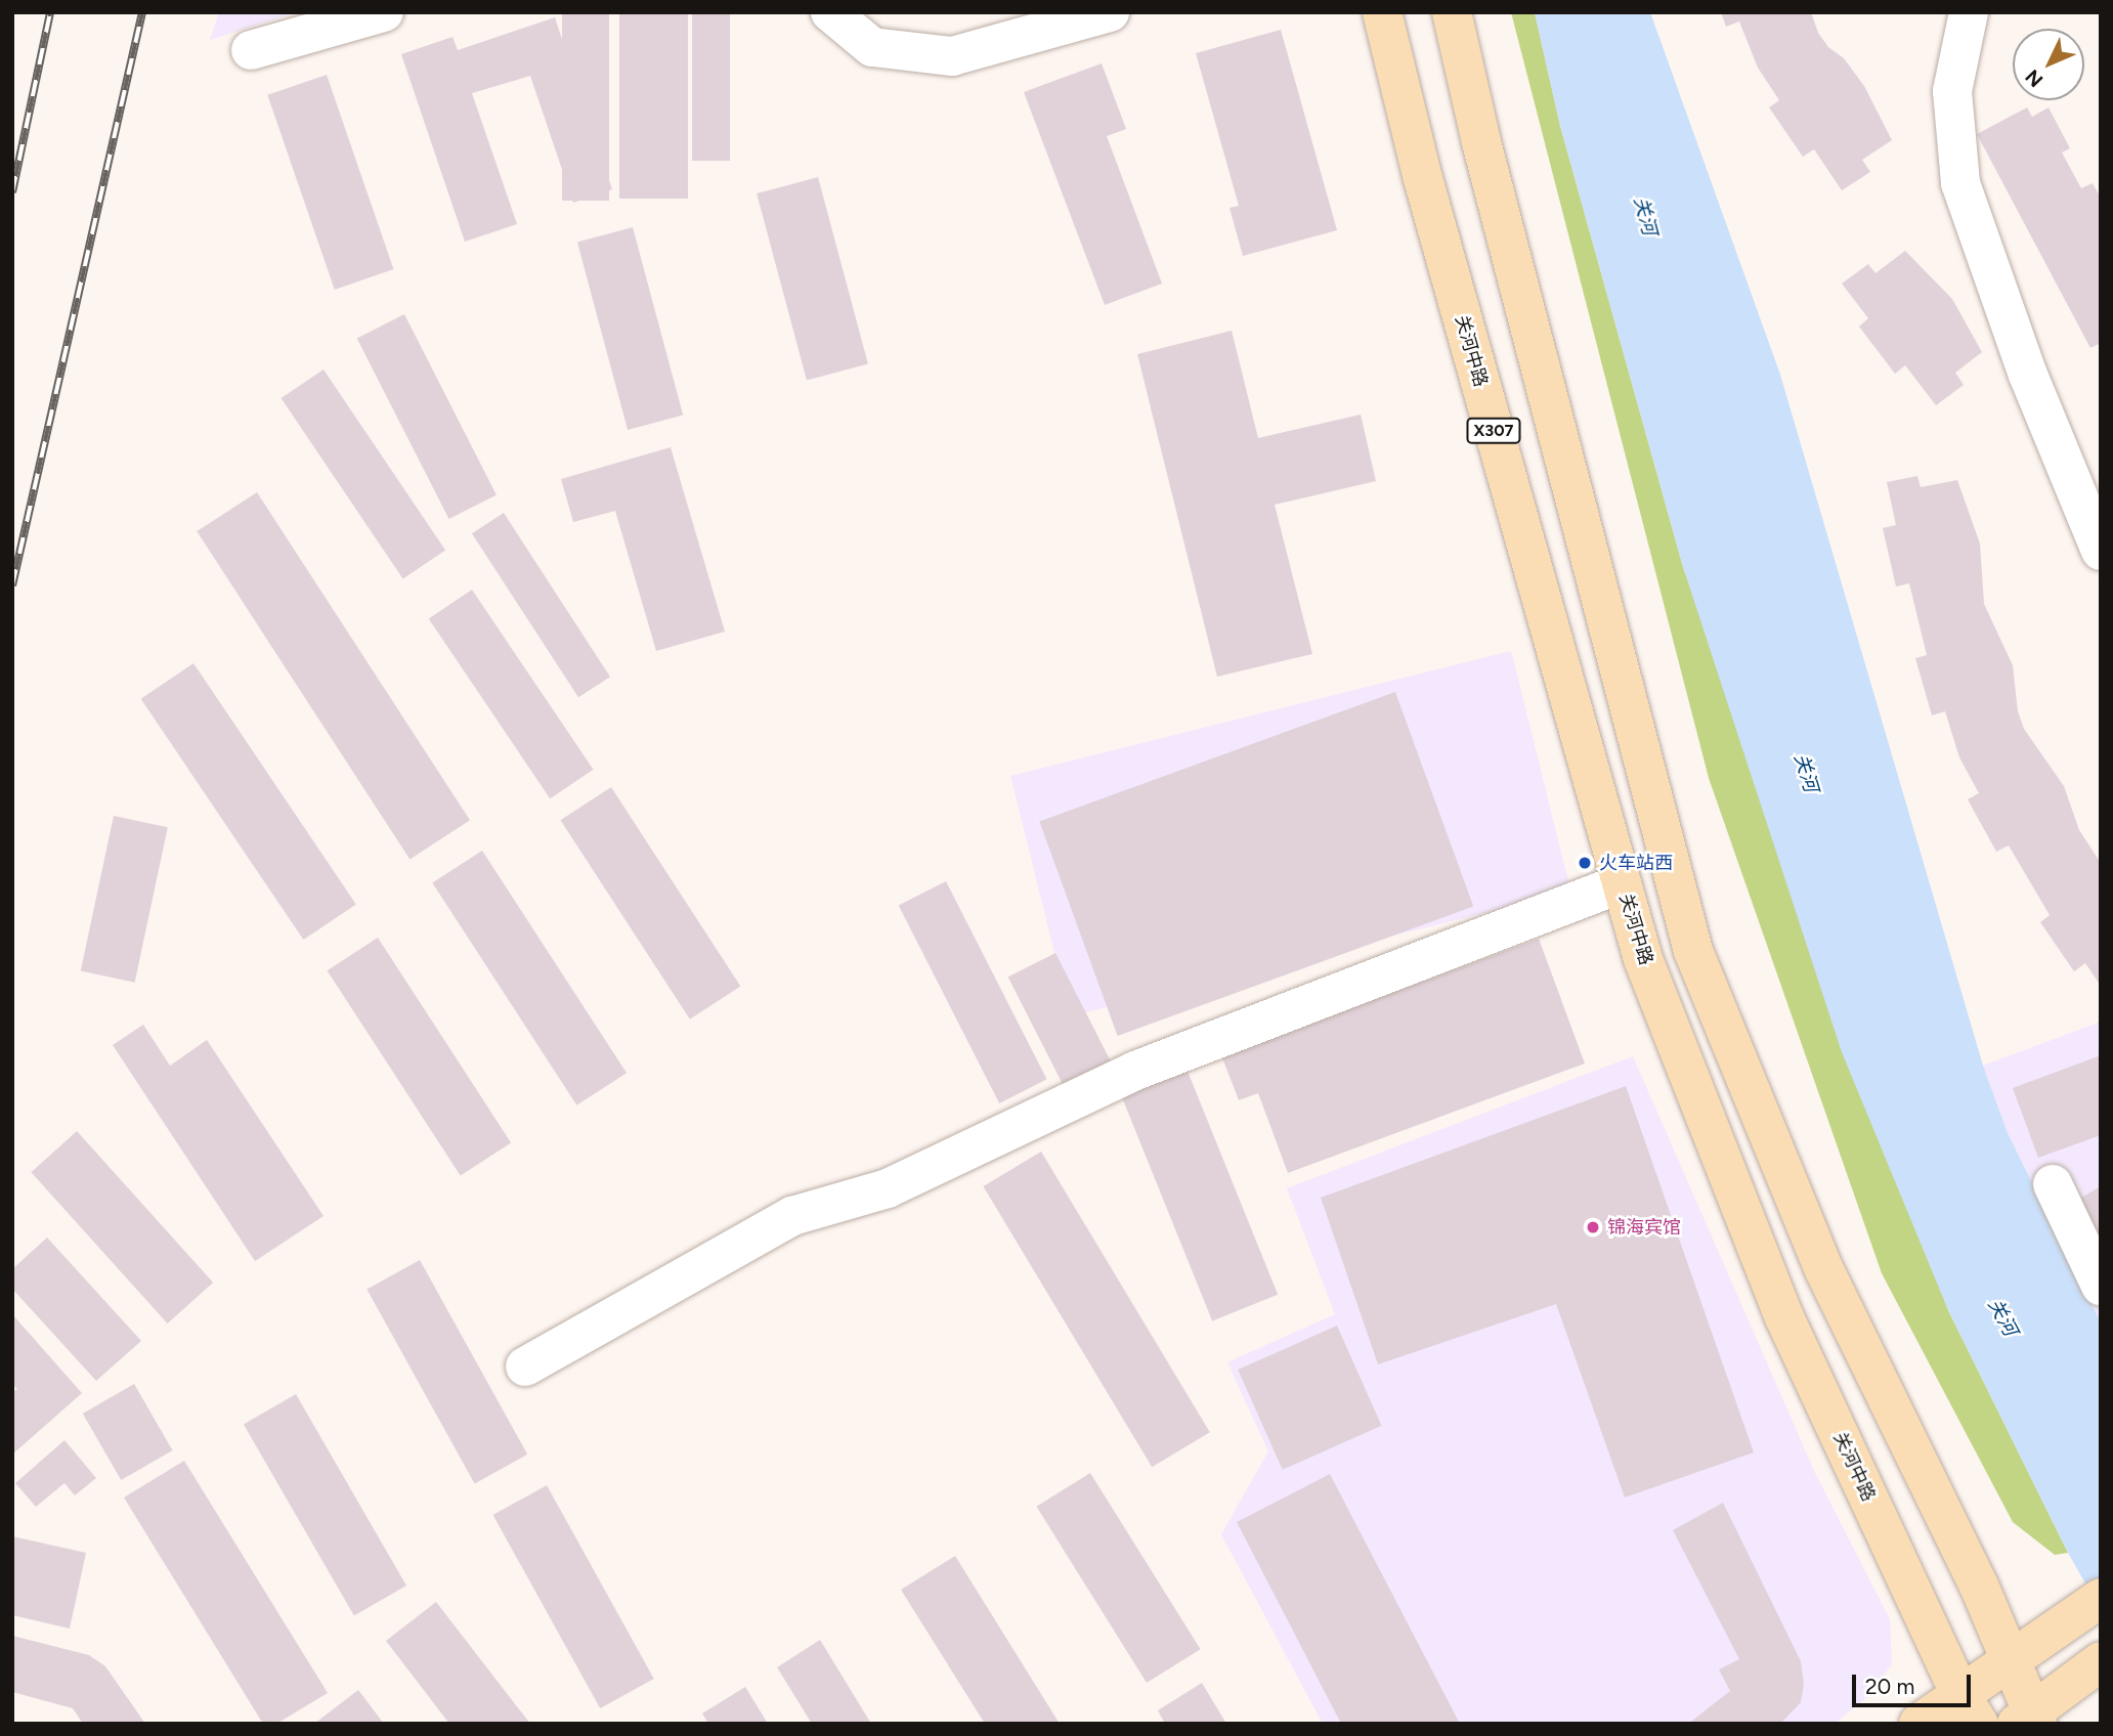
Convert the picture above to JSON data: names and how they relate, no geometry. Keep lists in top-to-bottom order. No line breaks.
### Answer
{"streets":{"main road":["关河中路","X307"]},"water":["关河"],"places":["火车站西","锦海宾馆"],"scale_bar":"20 m","north":"bottom left"}
